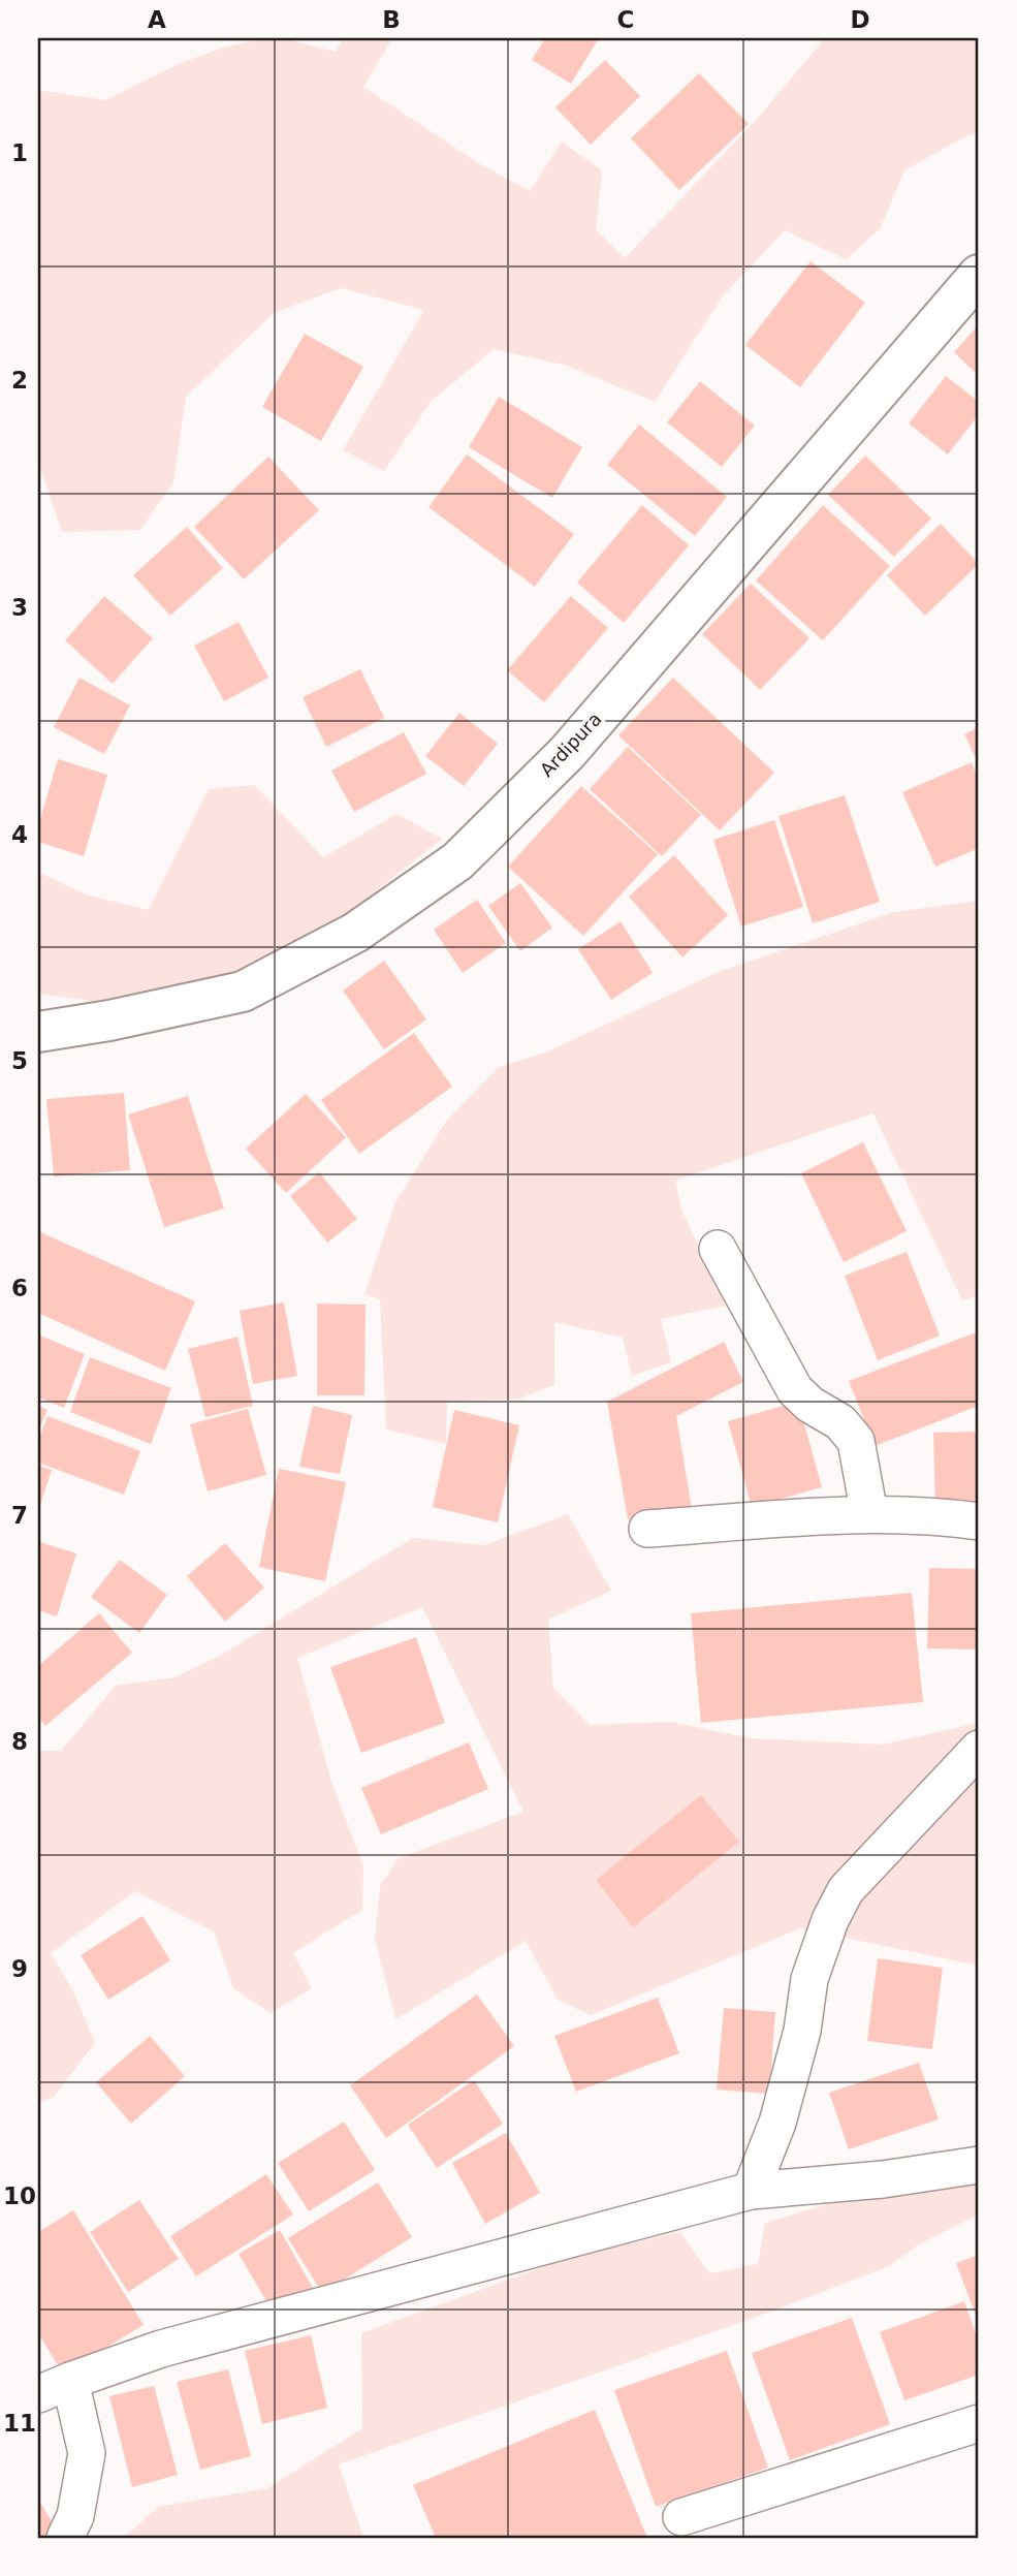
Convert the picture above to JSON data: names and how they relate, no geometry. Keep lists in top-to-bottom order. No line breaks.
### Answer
{"streets":{"street":["Ardipura"]},"grid":{"columns":["A","B","C","D"],"rows":["1","2","3","4","5","6","7","8","9","10","11"]}}
